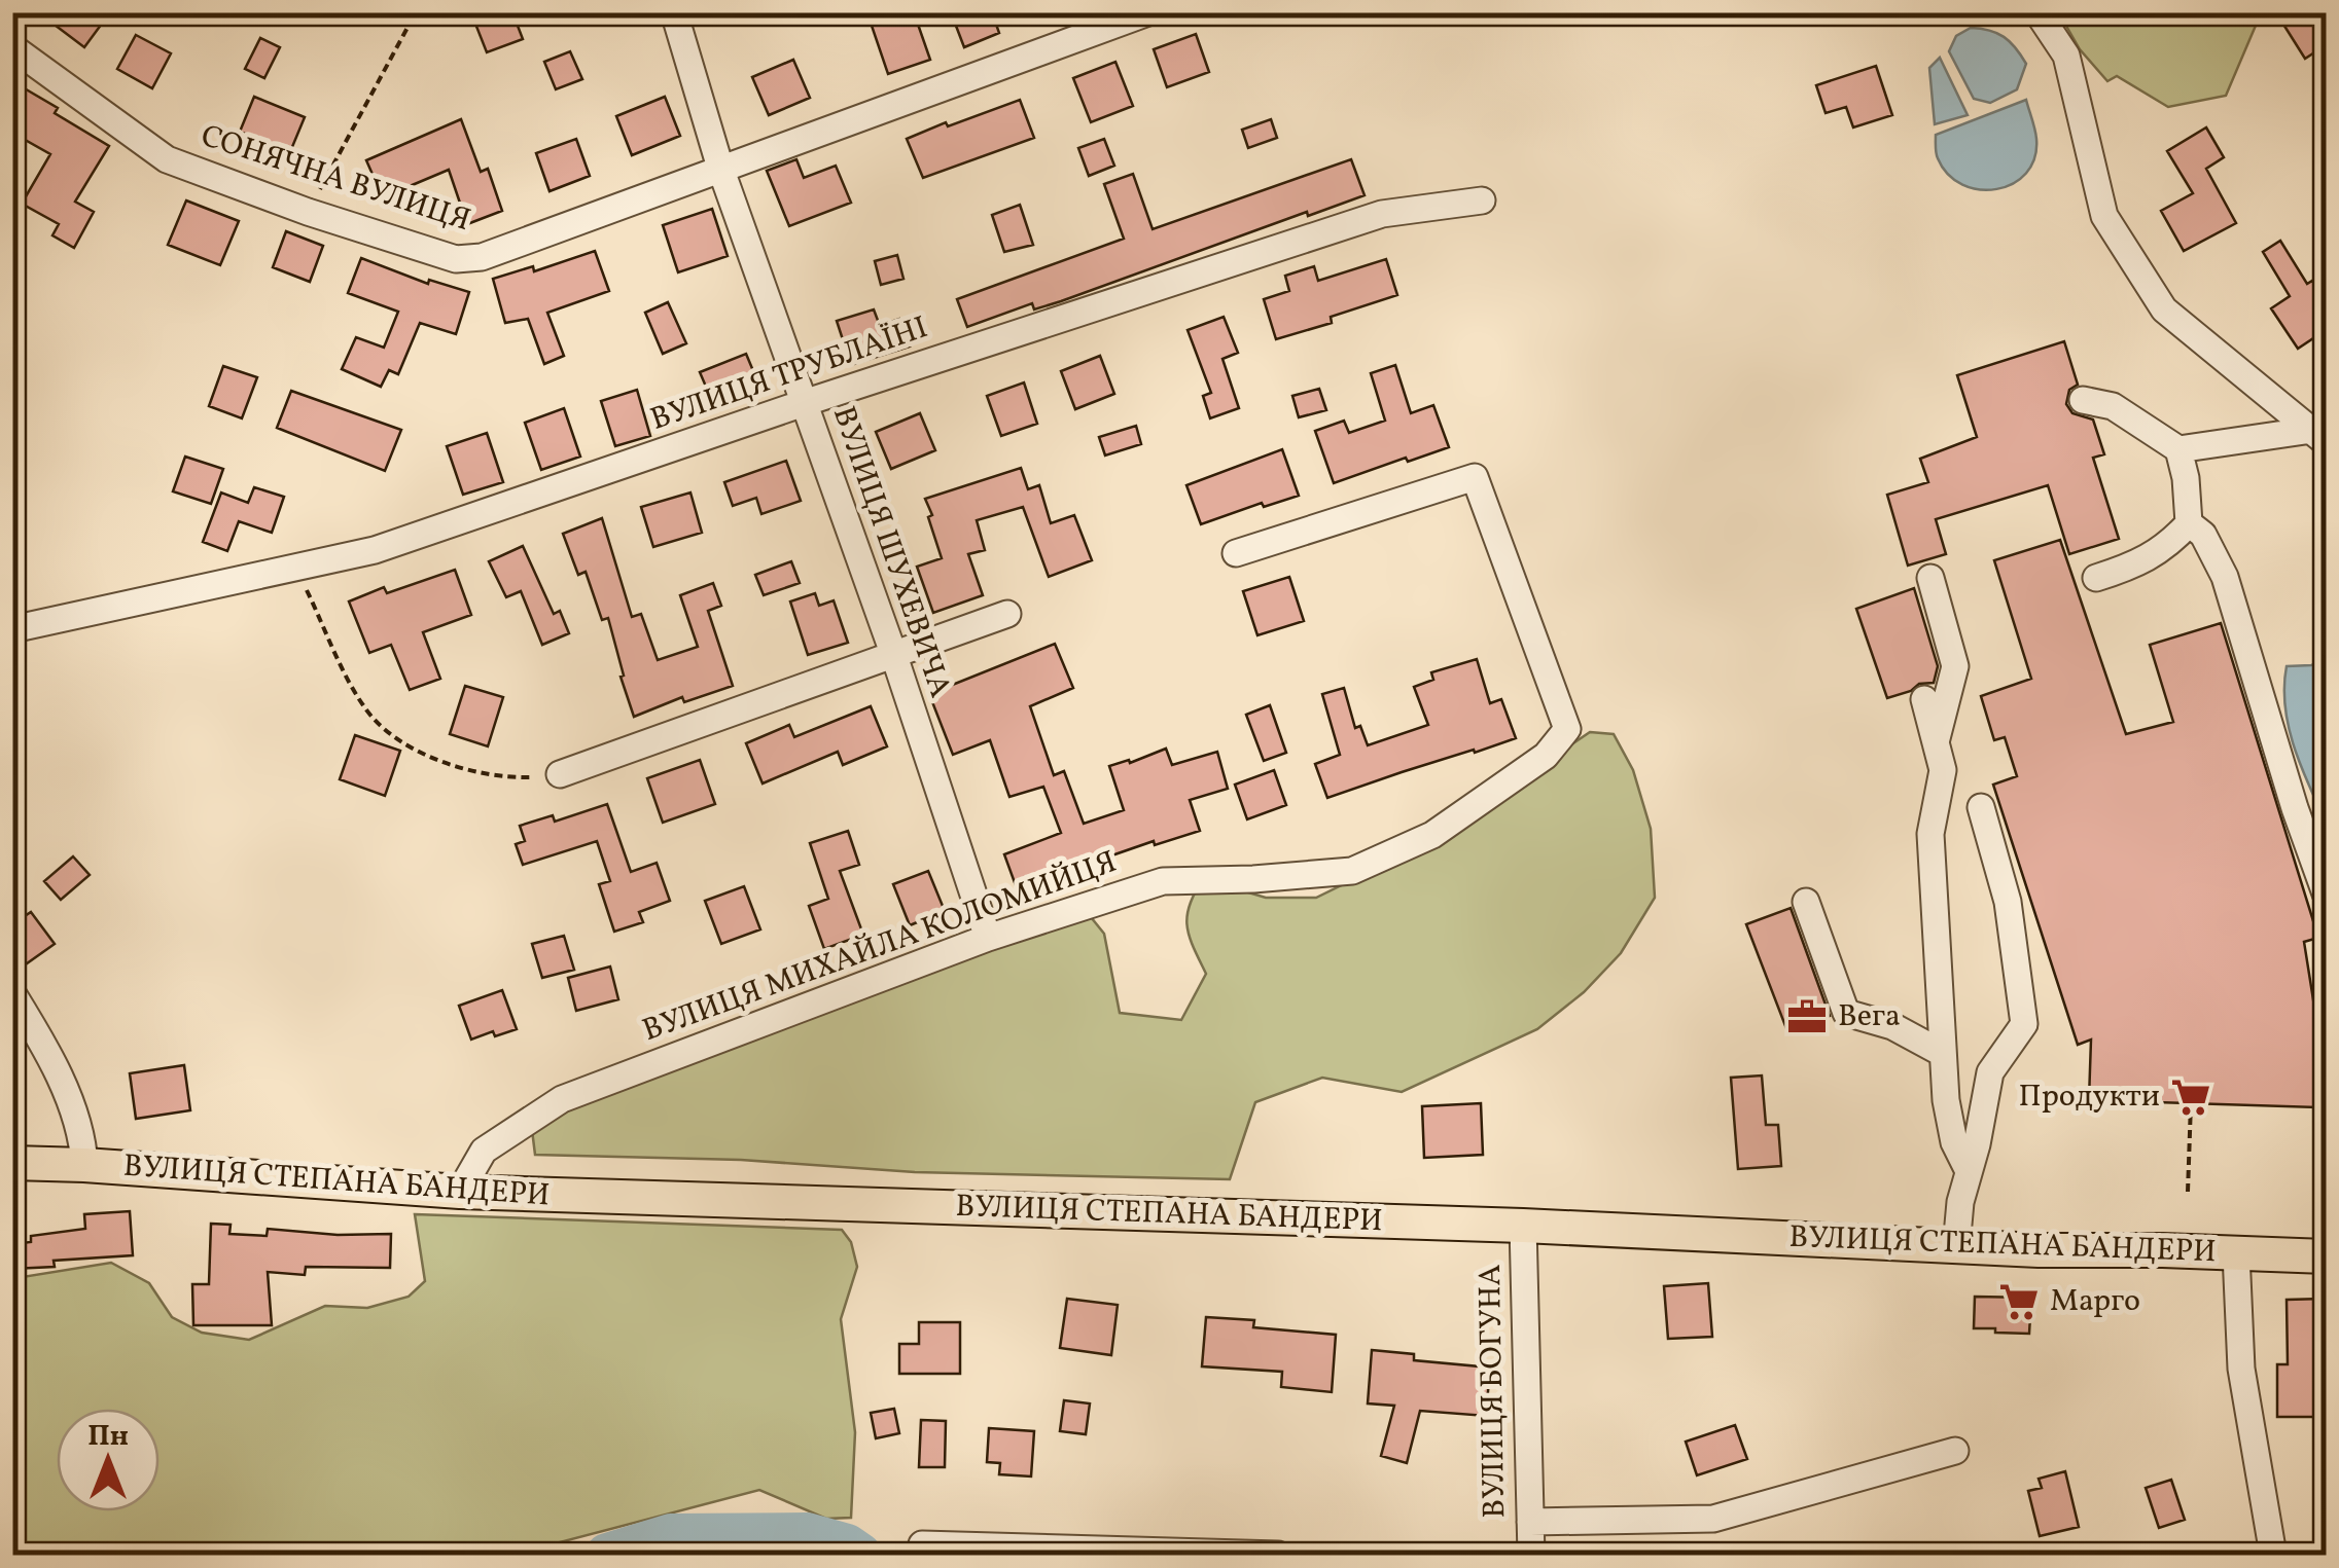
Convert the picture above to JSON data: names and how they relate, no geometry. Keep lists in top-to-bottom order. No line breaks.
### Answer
{"streets":{"main road":["ВУЛИЦЯ СТЕПАНА БАНДЕРИ"],"street":["СОНЯЧНА ВУЛИЦЯ","ВУЛИЦЯ ТРУБЛАЇНІ","ВУЛИЦЯ ШУХЕВИЧА","ВУЛИЦЯ МИХАЙЛА КОЛОМИЙЦЯ","ВУЛИЦЯ БОГУНА"]},"crossings":[["СОНЯЧНА ВУЛИЦЯ","ВУЛИЦЯ ШУХЕВИЧА"],["ВУЛИЦЯ ТРУБЛАЇНІ","ВУЛИЦЯ ШУХЕВИЧА"],["ВУЛИЦЯ ШУХЕВИЧА","ВУЛИЦЯ МИХАЙЛА КОЛОМИЙЦЯ"],["ВУЛИЦЯ МИХАЙЛА КОЛОМИЙЦЯ","ВУЛИЦЯ СТЕПАНА БАНДЕРИ"],["ВУЛИЦЯ СТЕПАНА БАНДЕРИ","ВУЛИЦЯ БОГУНА"]],"places":{"office":["Вега"],"supermarket":["Продукти","Марго"]},"north":"top"}
